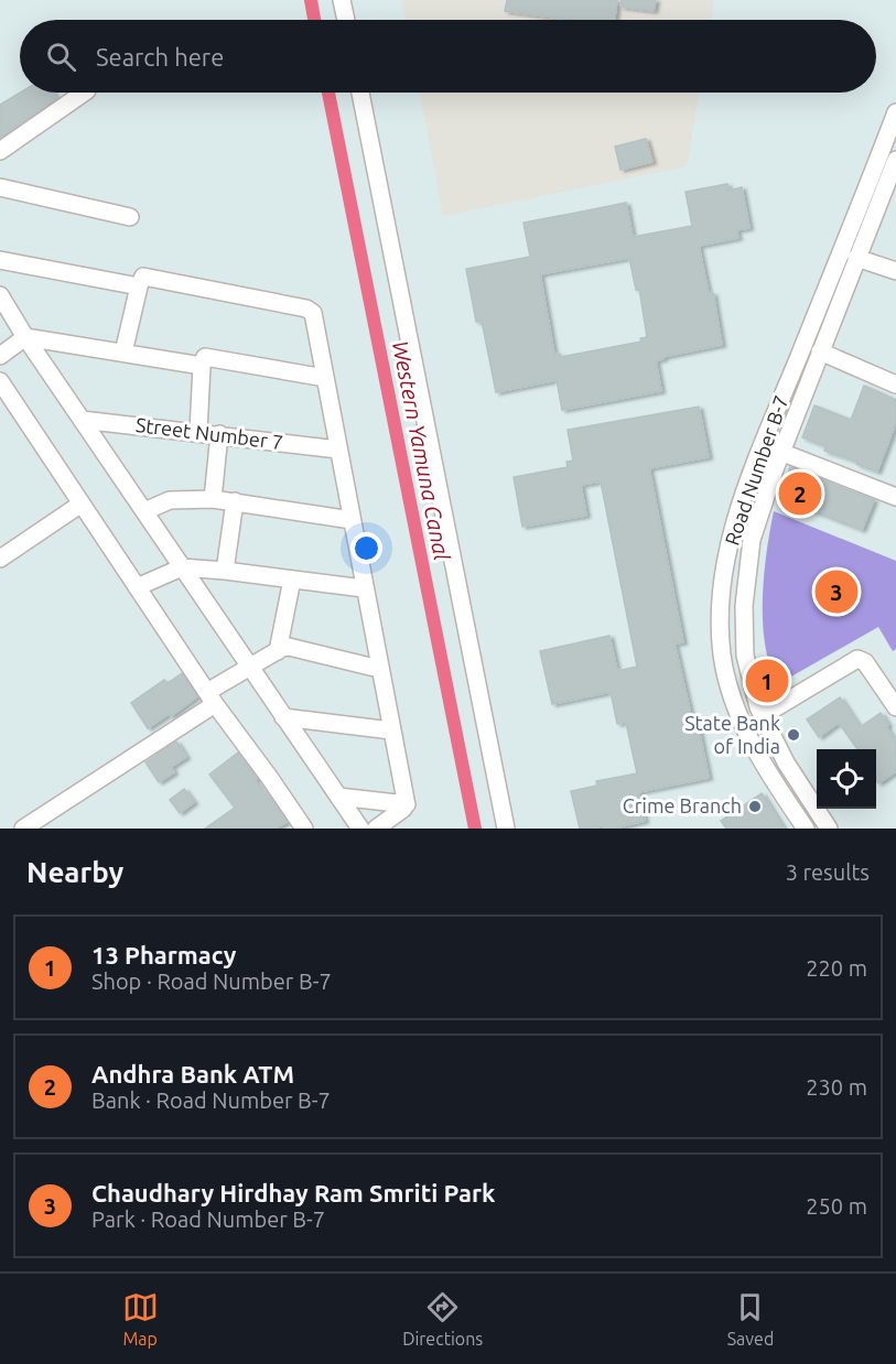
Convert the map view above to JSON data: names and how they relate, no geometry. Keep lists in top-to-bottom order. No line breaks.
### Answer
{"streets":{"street":["Street Number 7","Road Number B-7"]},"water":["Western Yamuna Canal"],"places":["State Bank of India","Crime Branch"],"page":{"search":"Search here","pins":["2","3","1"],"heading":["Nearby","3 results"],"list":[{"mark":"1","name":"13 Pharmacy","note":"Shop · Road Number B-7","value":"220 m"},{"mark":"2","name":"Andhra Bank ATM","note":"Bank · Road Number B-7","value":"230 m"},{"mark":"3","name":"Chaudhary Hirdhay Ram Smriti Park","note":"Park · Road Number B-7","value":"250 m"}],"nav":["Map","Directions","Saved"]}}
